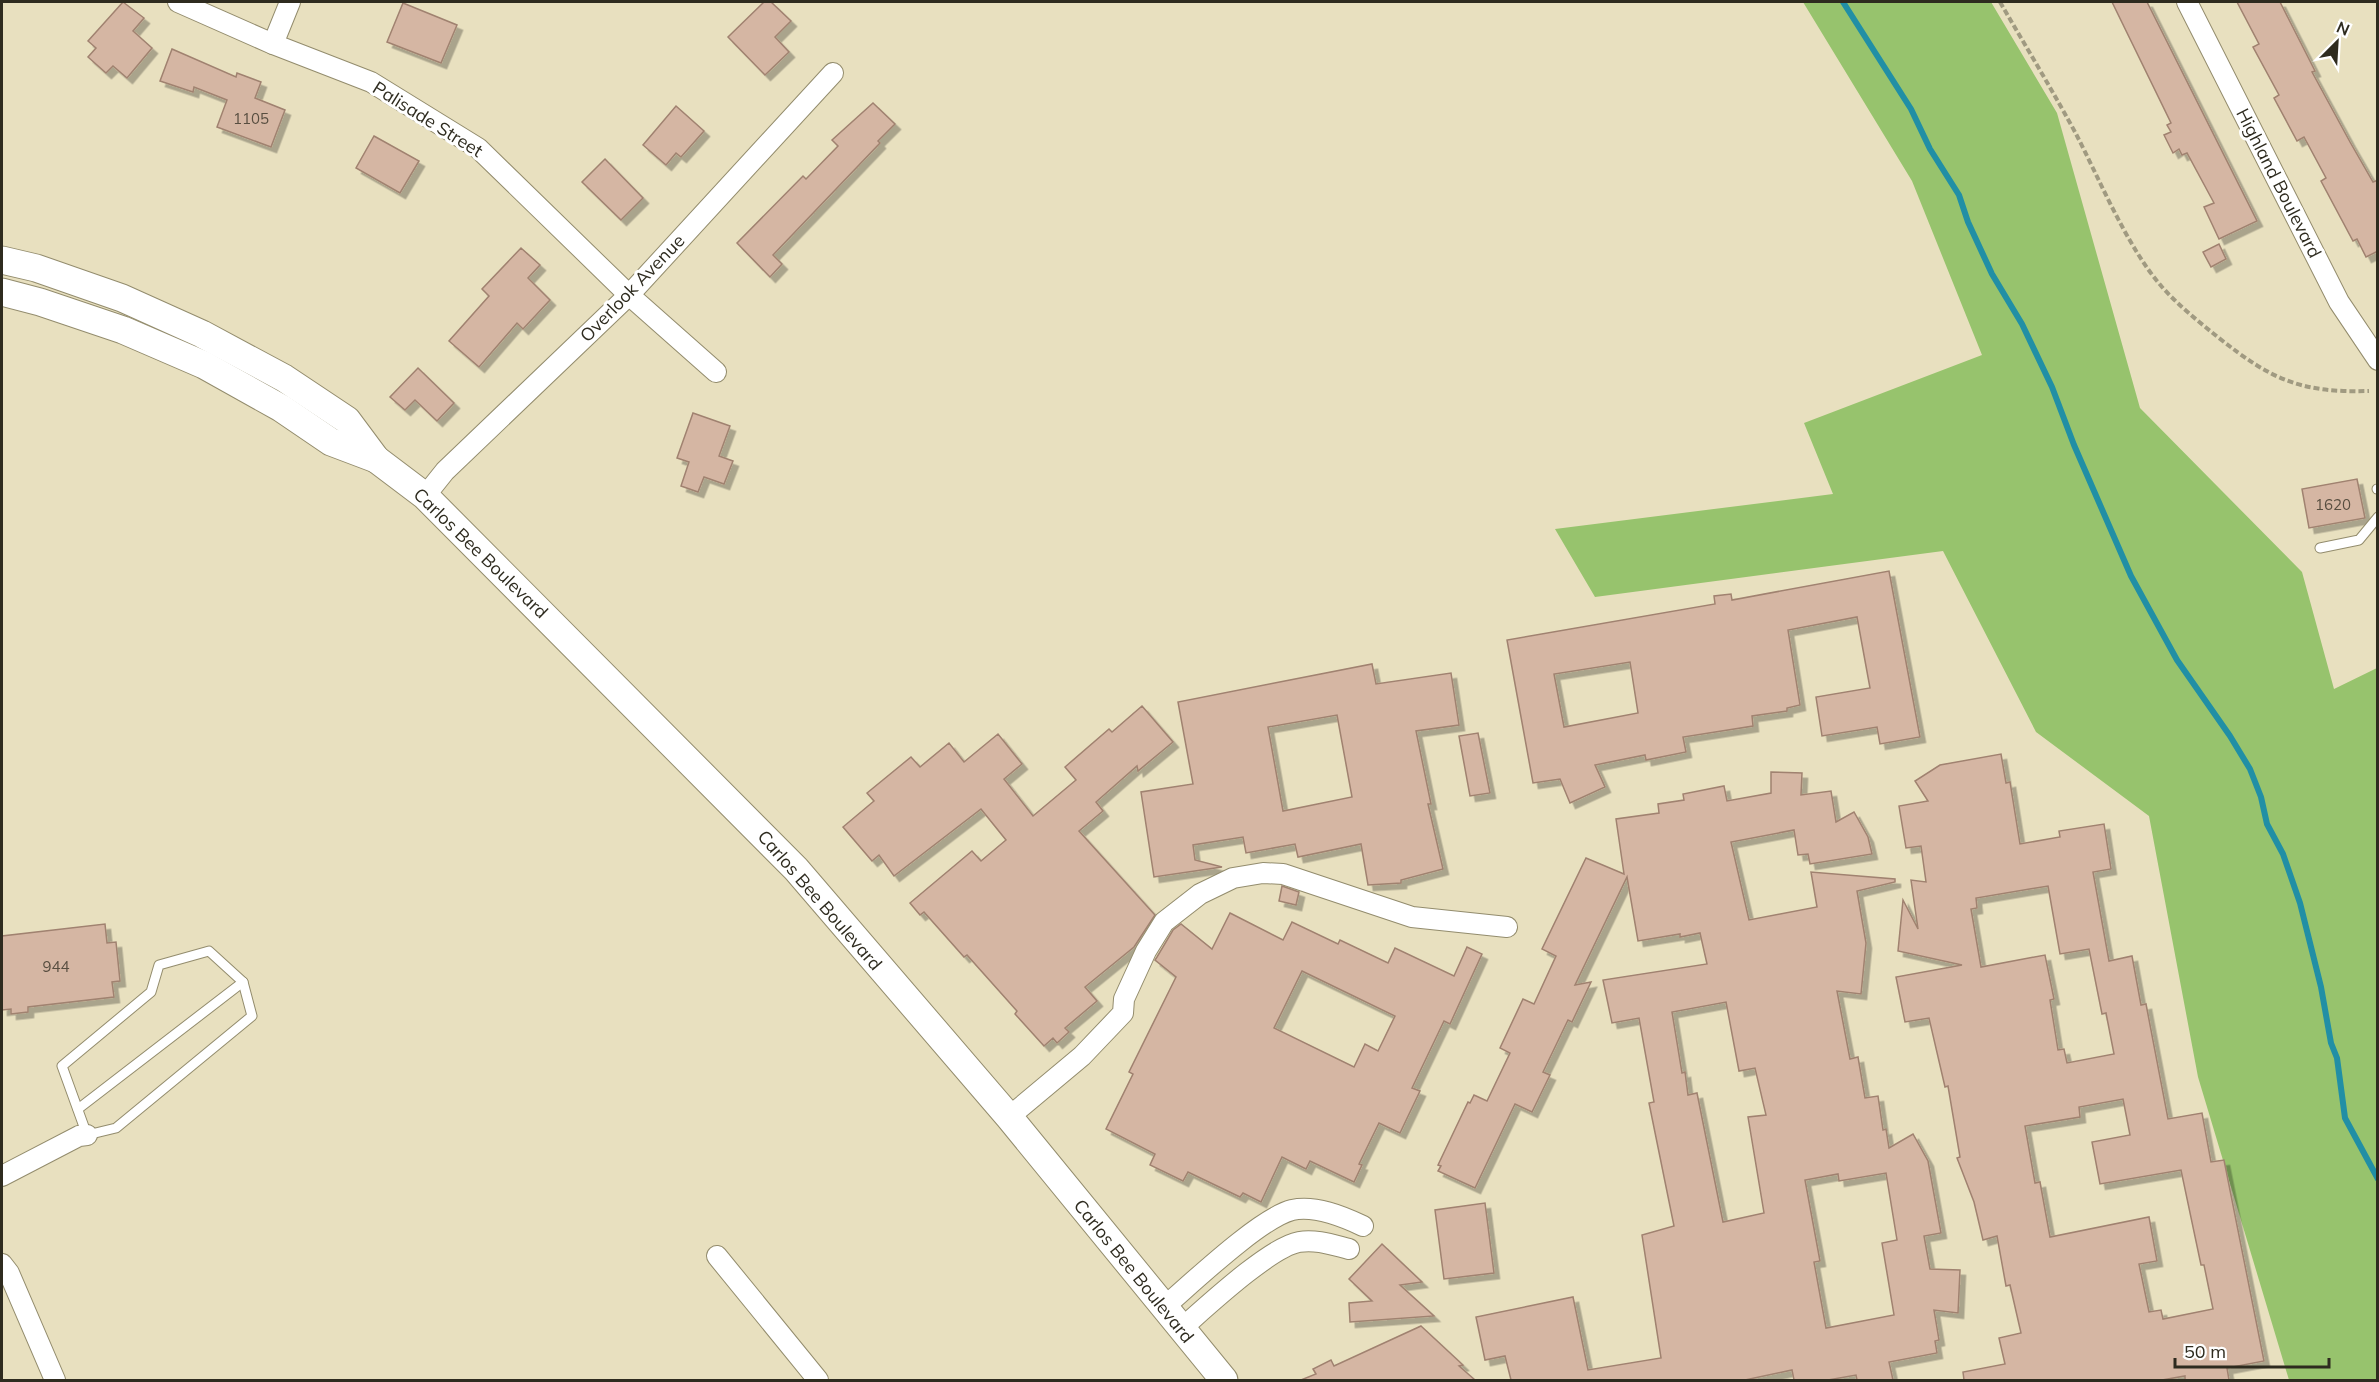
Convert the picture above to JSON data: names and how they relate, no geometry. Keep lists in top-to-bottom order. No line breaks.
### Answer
{"streets":{"main road":["Carlos Bee Boulevard"],"street":["Palisade Street","Highland Boulevard","Overlook Avenue"]},"crossings":[["Palisade Street","Overlook Avenue"],["Overlook Avenue","Carlos Bee Boulevard"]],"house_numbers":["1105","1620","944"],"scale_bar":"50 m","north":"top right"}
